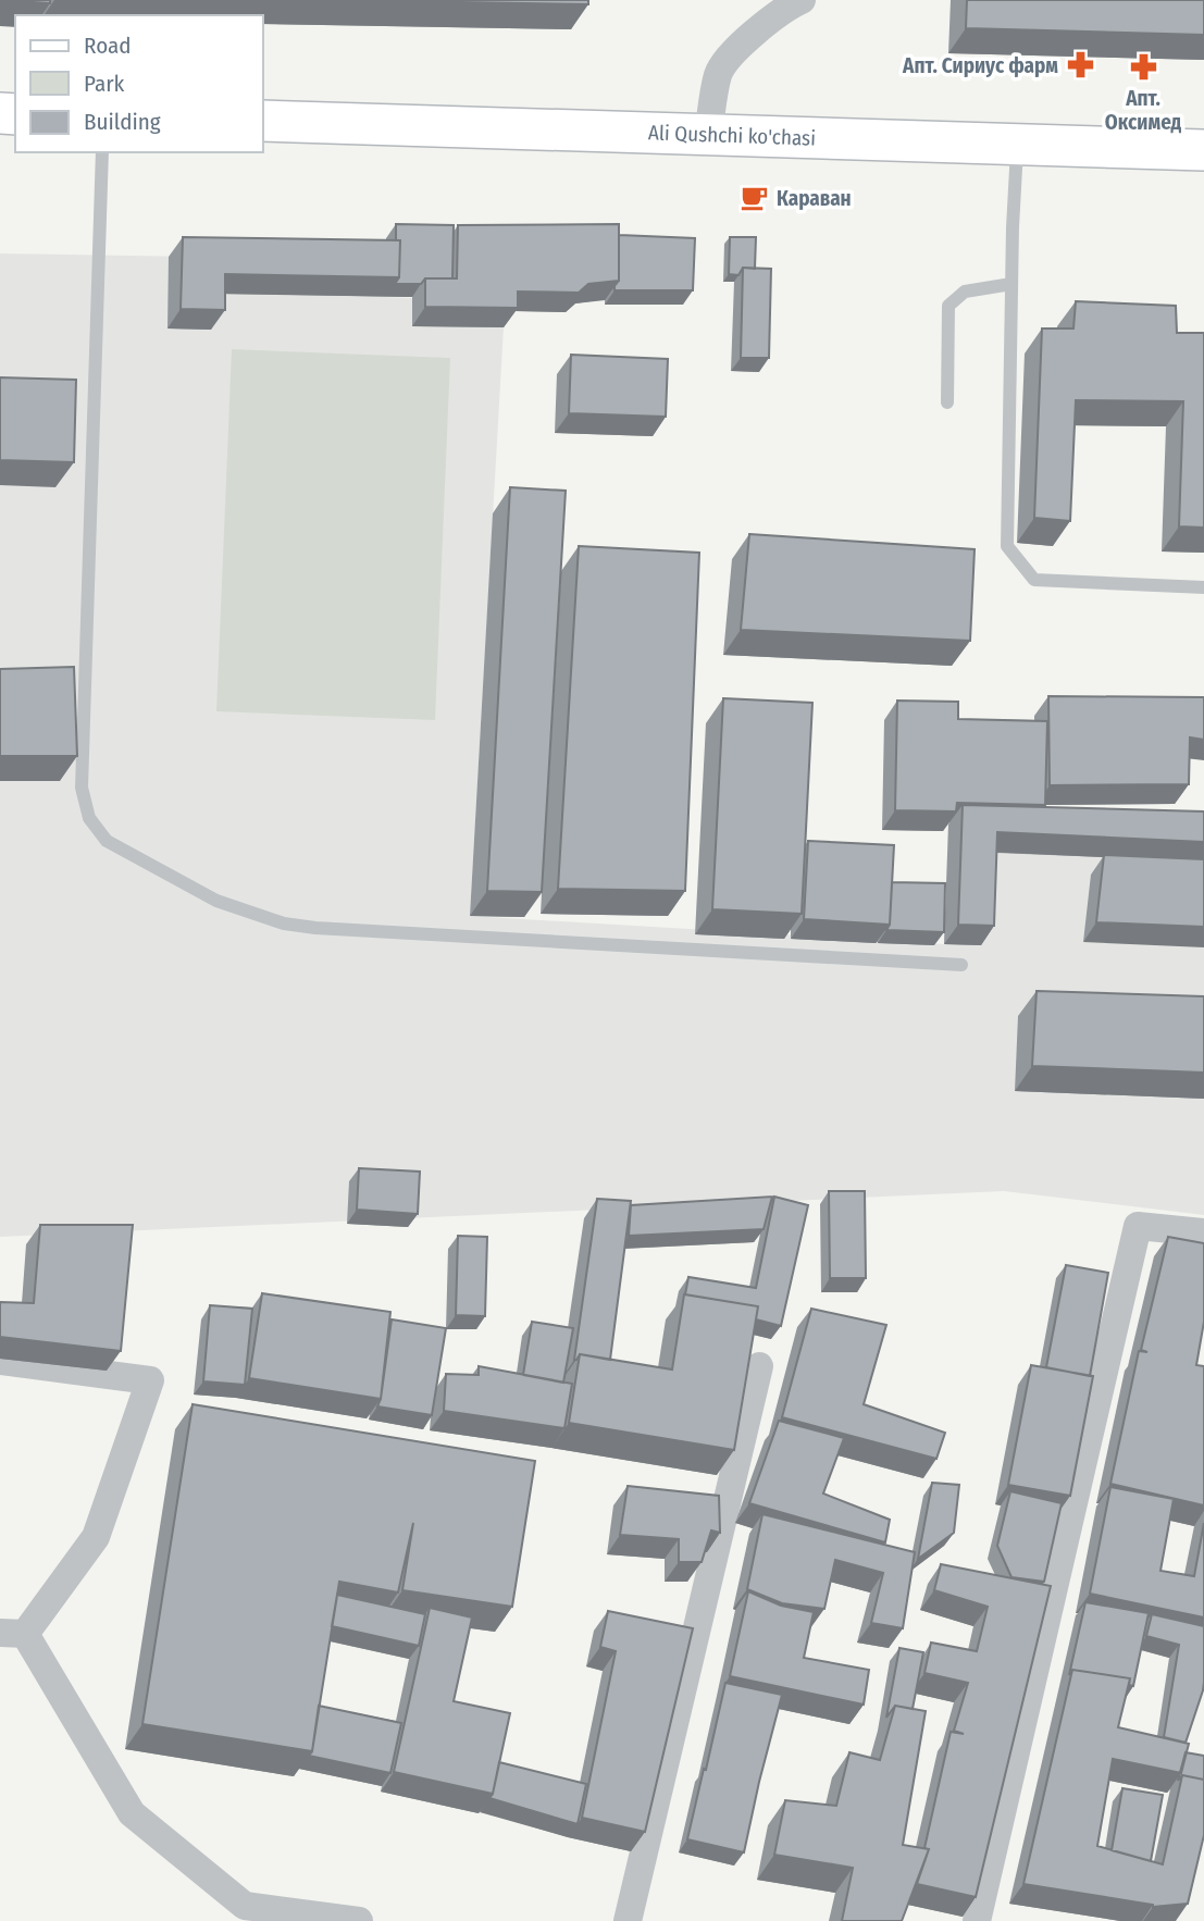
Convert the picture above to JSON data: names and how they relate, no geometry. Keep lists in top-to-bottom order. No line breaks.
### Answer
{"streets":{"main road":["Ali Qushchi ko'chasi"]},"places":{"pharmacy":["Апт. Сириус фарм","Апт. Оксимед"],"cafe":["Караван"]},"legend":["Road","Park","Building"]}
